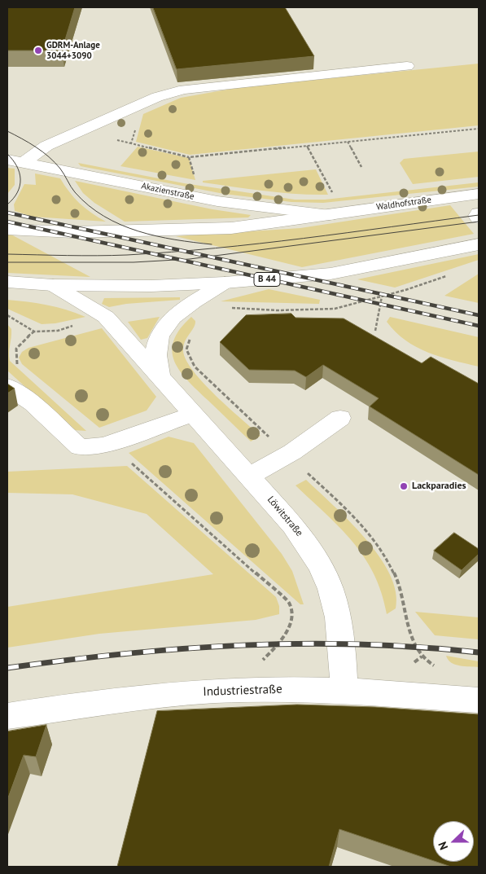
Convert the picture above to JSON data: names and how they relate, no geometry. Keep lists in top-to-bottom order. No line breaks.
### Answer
{"streets":{"street":["Akazienstraße","Waldhofstraße","B 44","Löwitstraße","Industriestraße"]},"crossings":[["Akazienstraße","Waldhofstraße"],["B 44","Löwitstraße"],["Löwitstraße","Industriestraße"]],"places":["GDRM-Anlage 3044+3090","Lackparadies"],"north":"left"}
